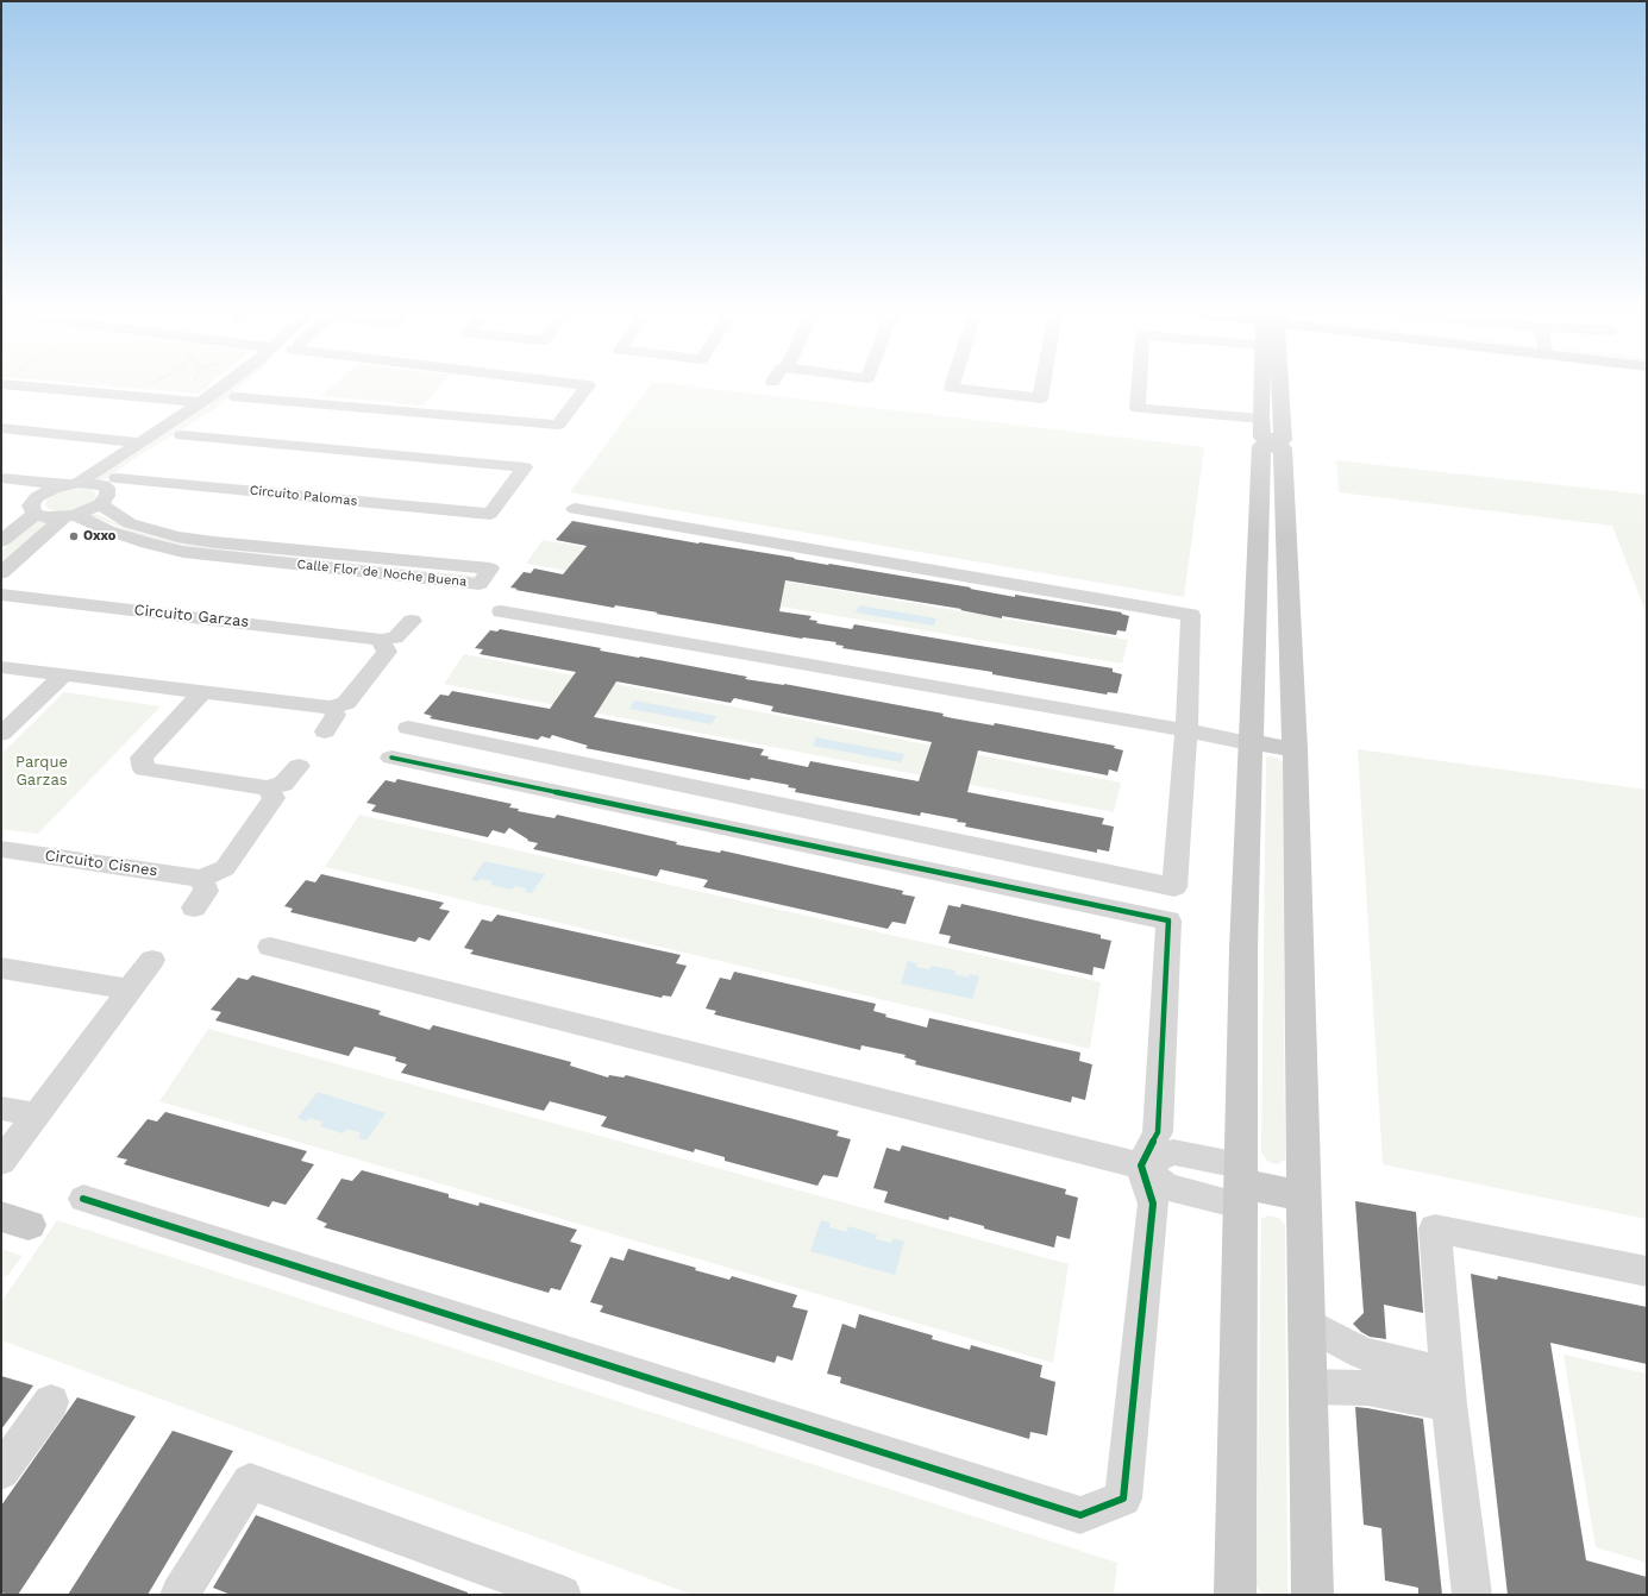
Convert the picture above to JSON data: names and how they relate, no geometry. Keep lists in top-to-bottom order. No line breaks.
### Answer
{"streets":{"street":["Circuito Palomas","Calle Flor de Noche Buena","Circuito Garzas","Circuito Cisnes"]},"crossings":[["Circuito Palomas","Calle Flor de Noche Buena"]],"parks":["Parque Garzas"],"places":["Oxxo"]}
